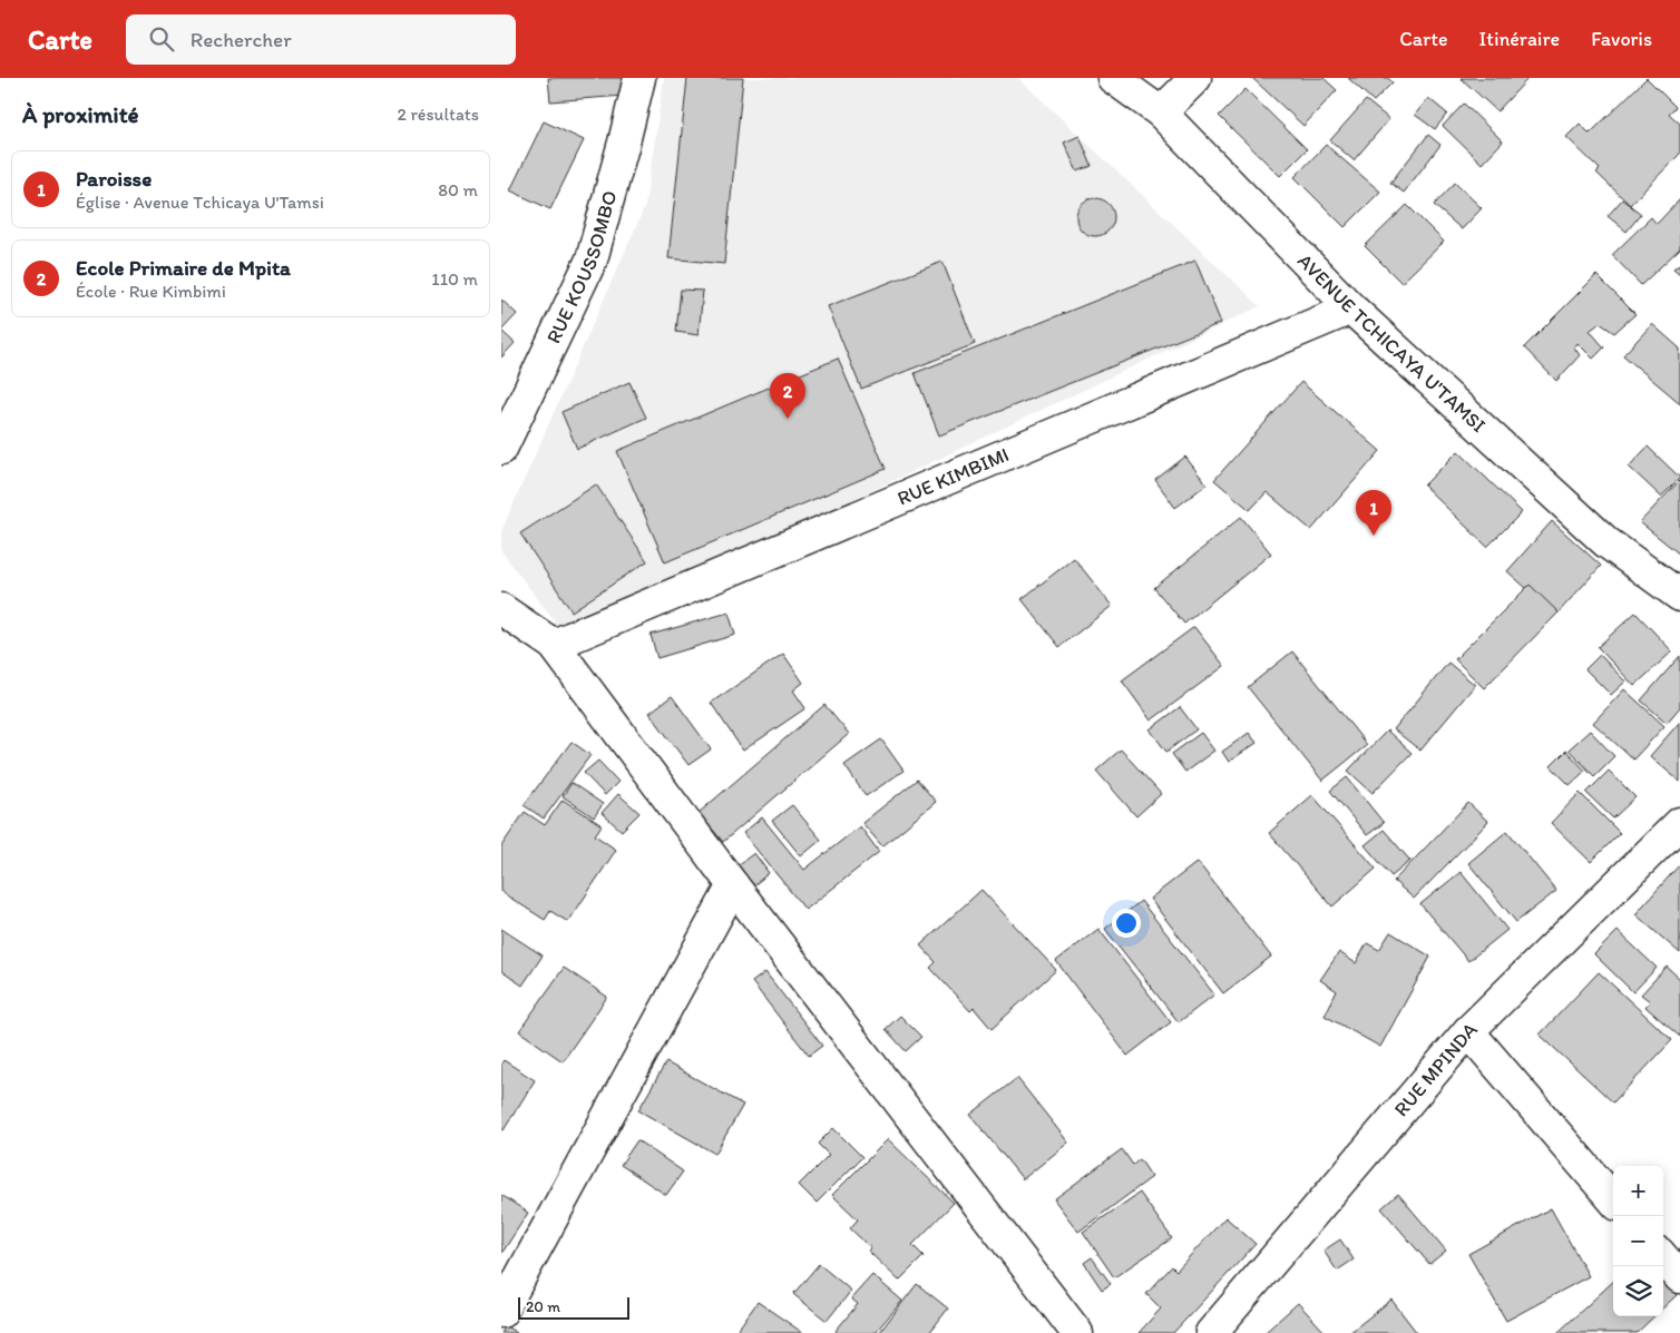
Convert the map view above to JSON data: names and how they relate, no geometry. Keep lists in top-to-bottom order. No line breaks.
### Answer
{"streets":{"street":["RUE KOUSSOMBO","AVENUE TCHICAYA U'TAMSI","RUE KIMBIMI","RUE MPINDA"]},"crossings":[["AVENUE TCHICAYA U'TAMSI","RUE KIMBIMI"]],"scale_bar":"20 m","page":{"header":"Carte","search":"Rechercher","nav":["Carte","Itinéraire","Favoris"],"heading":["À proximité","2 résultats"],"list":[{"mark":"1","name":"Paroisse","note":"Église · Avenue Tchicaya U'Tamsi","value":"80 m"},{"mark":"2","name":"Ecole Primaire de Mpita","note":"École · Rue Kimbimi","value":"110 m"}],"pins":["2","1"],"map_buttons":["+","−"],"scale":"20 m"}}
